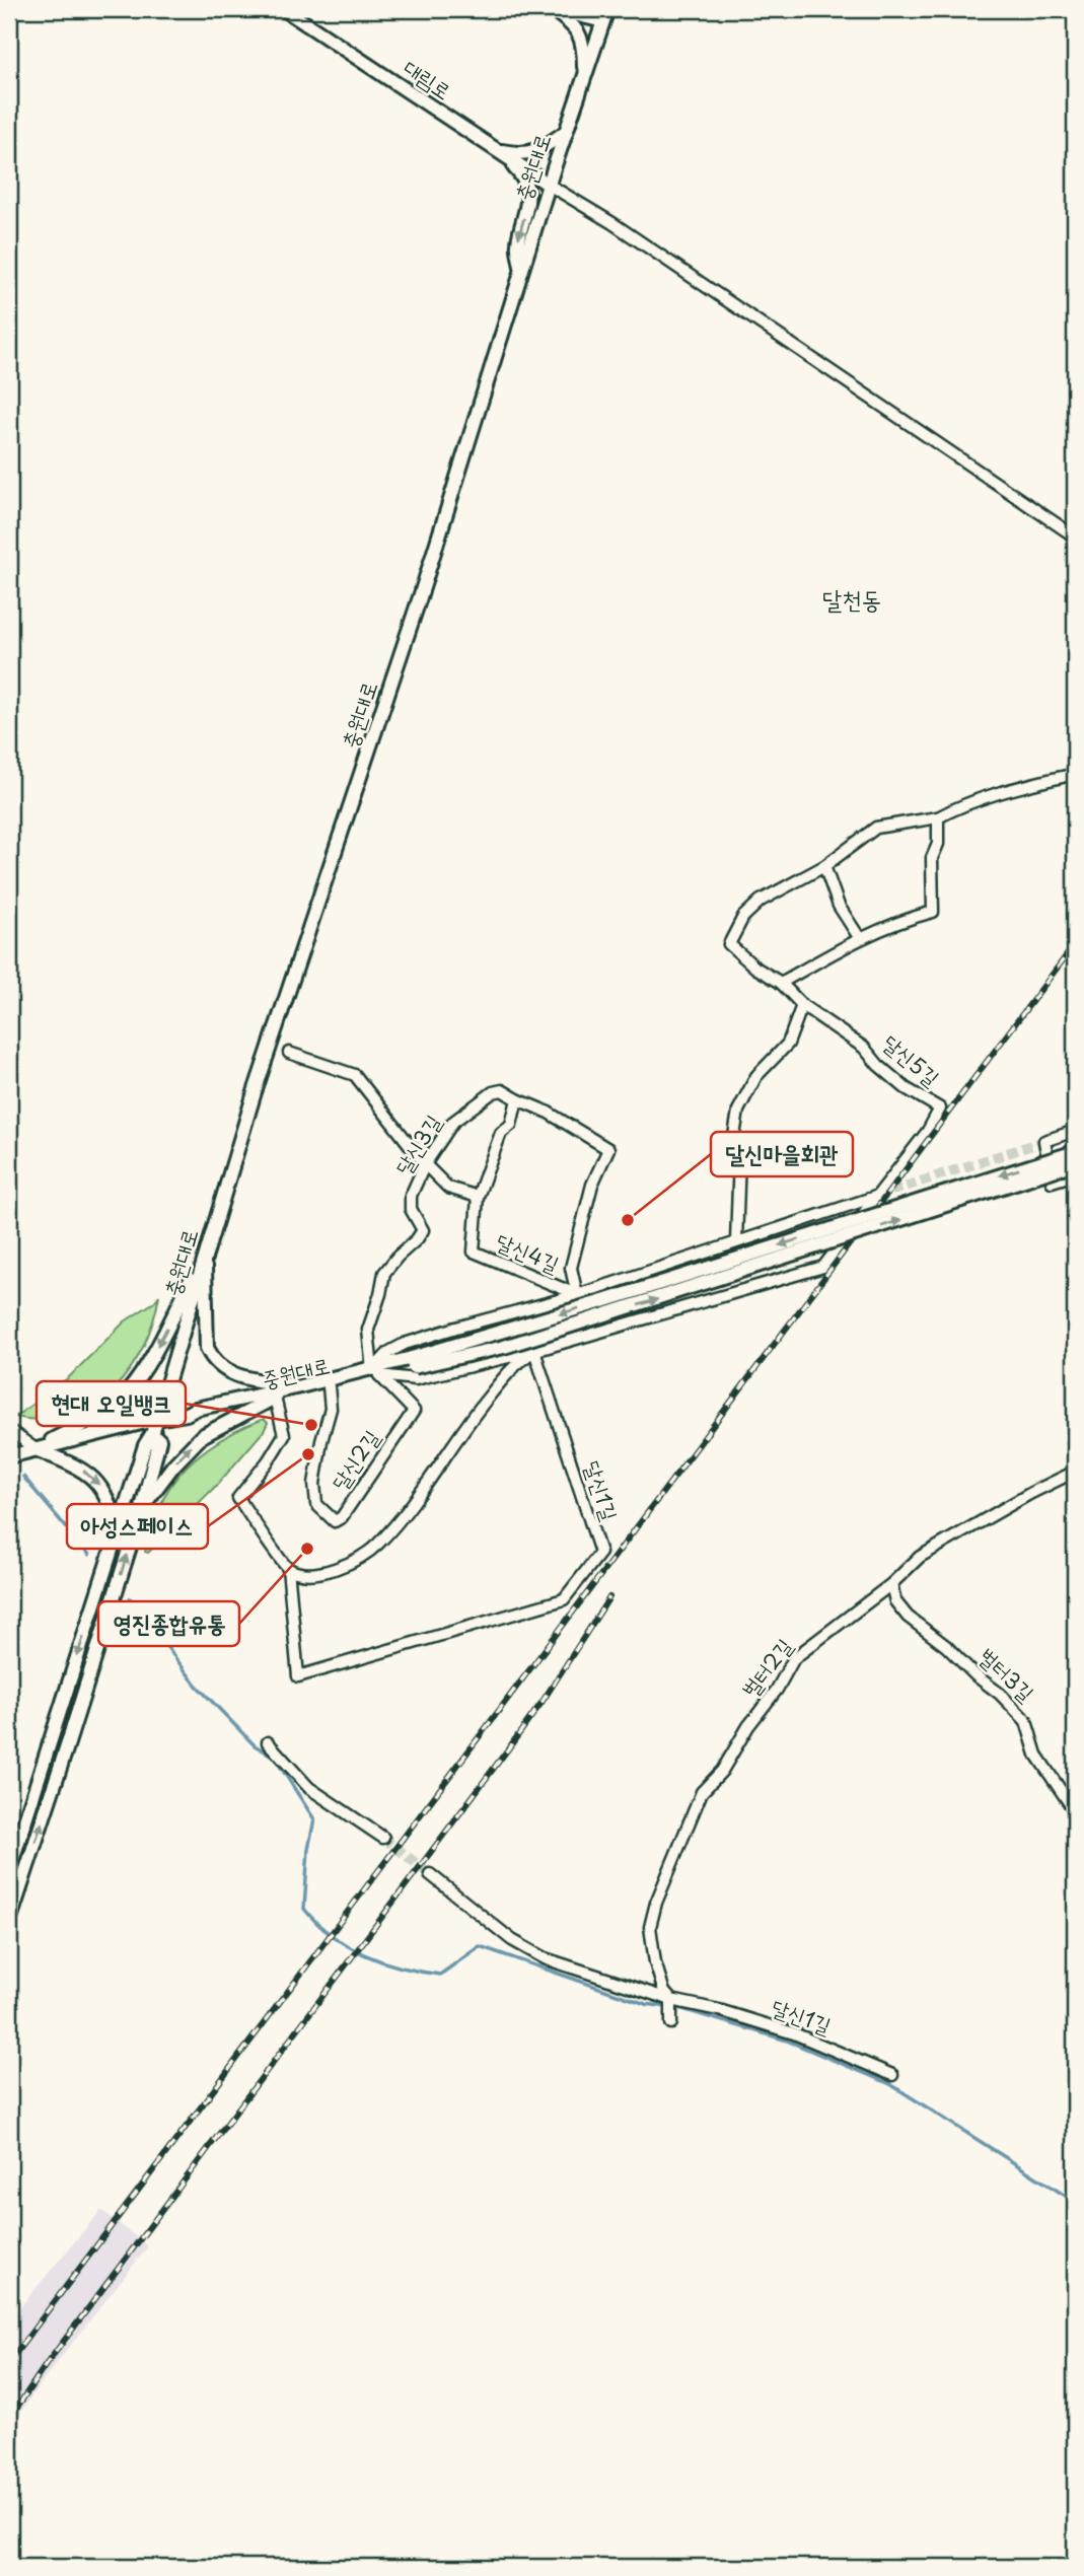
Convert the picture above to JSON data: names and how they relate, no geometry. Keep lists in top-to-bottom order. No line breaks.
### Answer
{"streets":{"street":["대림로","충원대로","달신5길","달신3길","달신4길","중원대로","달신2길","달신1길","벌터2길","벌터3길"]},"crossings":[["대림로","충원대로"],["충원대로","중원대로"],["달신3길","달신4길"],["달신3길","중원대로"],["달신3길","달신2길"],["중원대로","달신2길"],["달신1길","벌터2길"],["벌터2길","벌터3길"]],"districts":["달천동"],"places":["달신마을회관","현대 오일뱅크","아성스페이스","영진종합유통"]}
